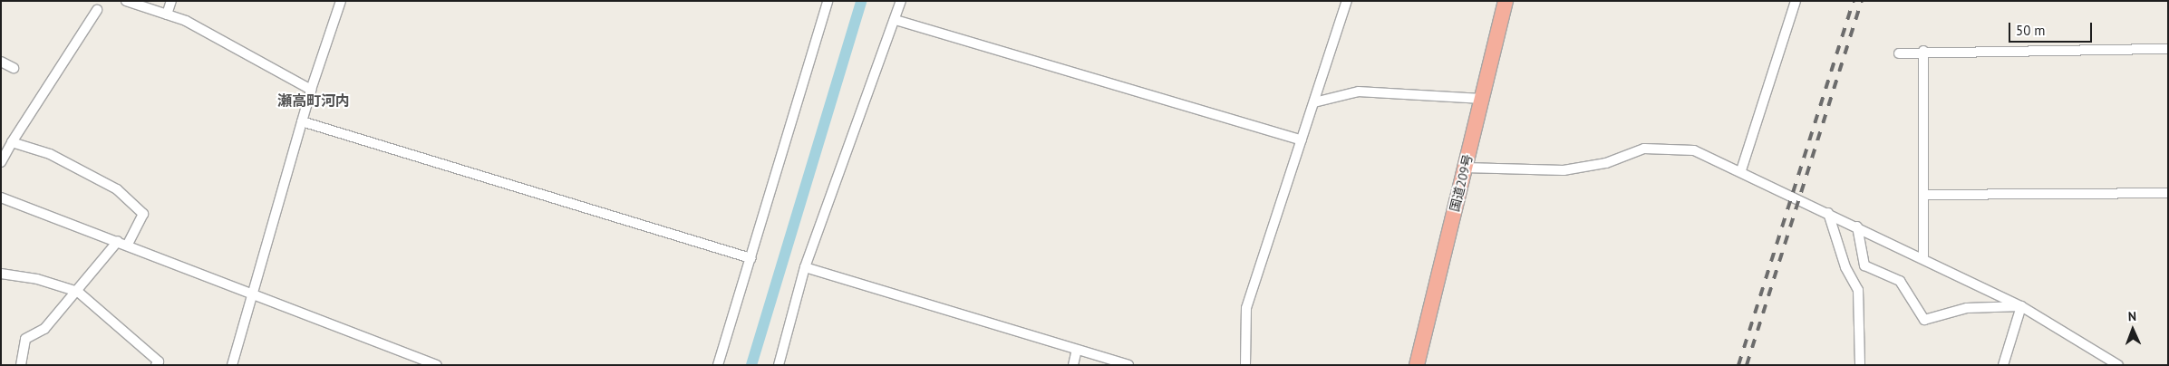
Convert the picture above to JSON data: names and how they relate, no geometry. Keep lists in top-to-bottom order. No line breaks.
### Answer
{"streets":{"highway":["国道209号"]},"districts":["瀬高町河内"],"scale_bar":"50 m","north":"top"}
